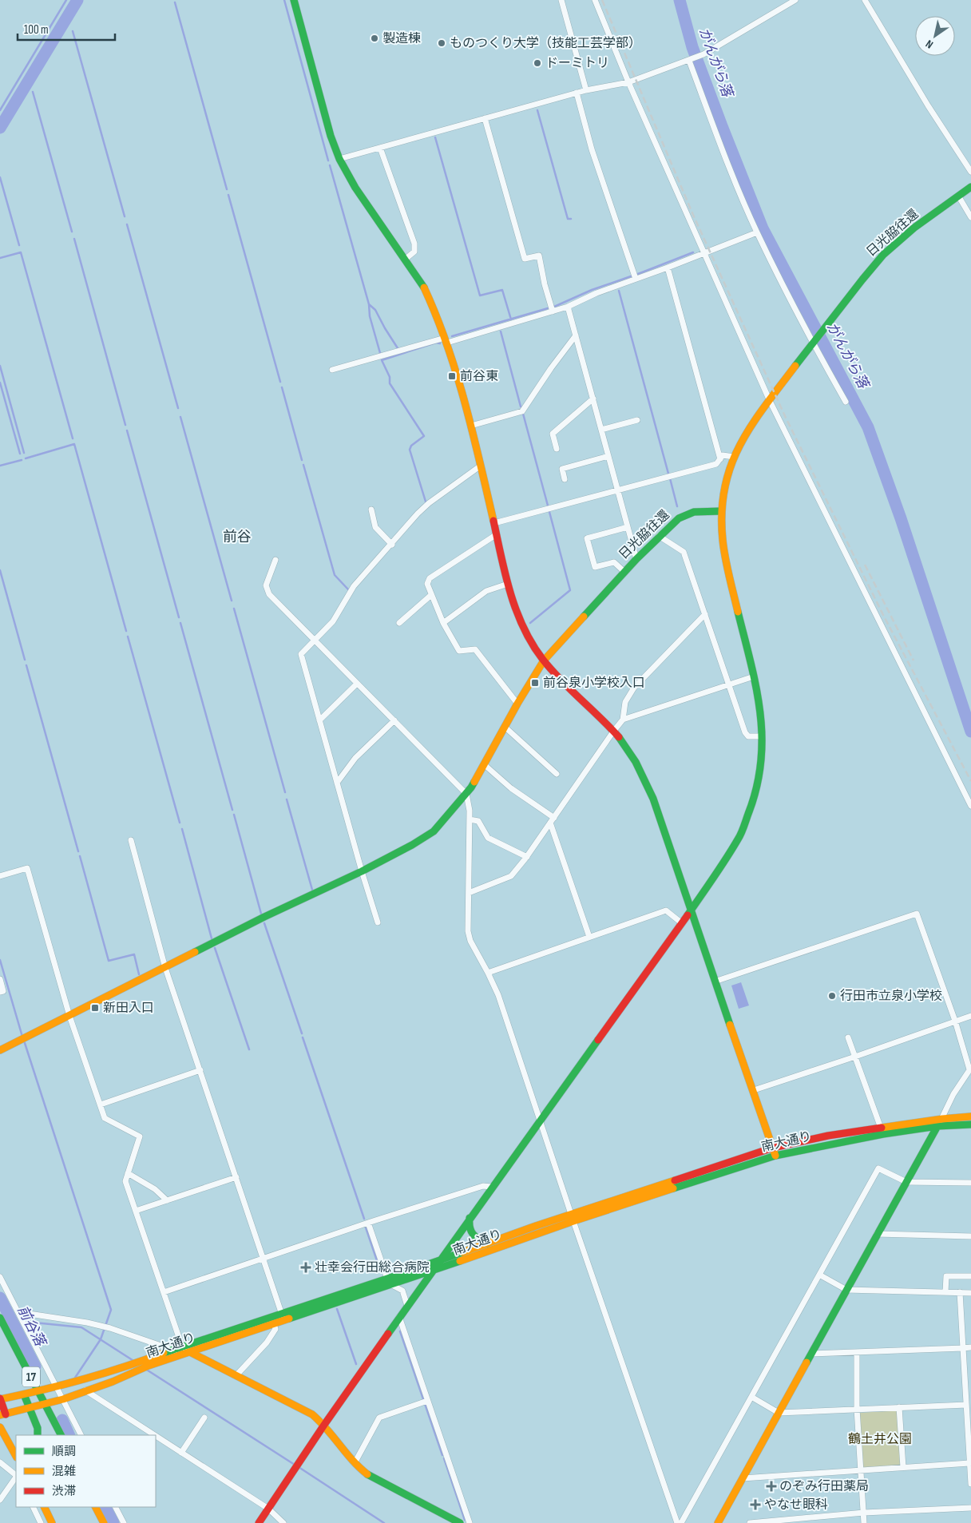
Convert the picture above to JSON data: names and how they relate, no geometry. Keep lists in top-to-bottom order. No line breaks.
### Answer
{"streets":{"main road":["日光脇往還","南大通り","17"]},"crossings":[["南大通り","17"]],"districts":["前谷"],"water":["がんがら落","前谷落"],"parks":["鶴土井公園"],"places":{"other":["製造棟","ものつくり大学（技能工芸学部）","ドーミトリ","行田市立泉小学校"],"transit":["前谷東","前谷泉小学校入口","新田入口"],"health":["壮幸会行田総合病院","のぞみ行田薬局","やなせ眼科"]},"legend":["順調","混雑","渋滞"],"scale_bar":"100 m","north":"bottom left"}
